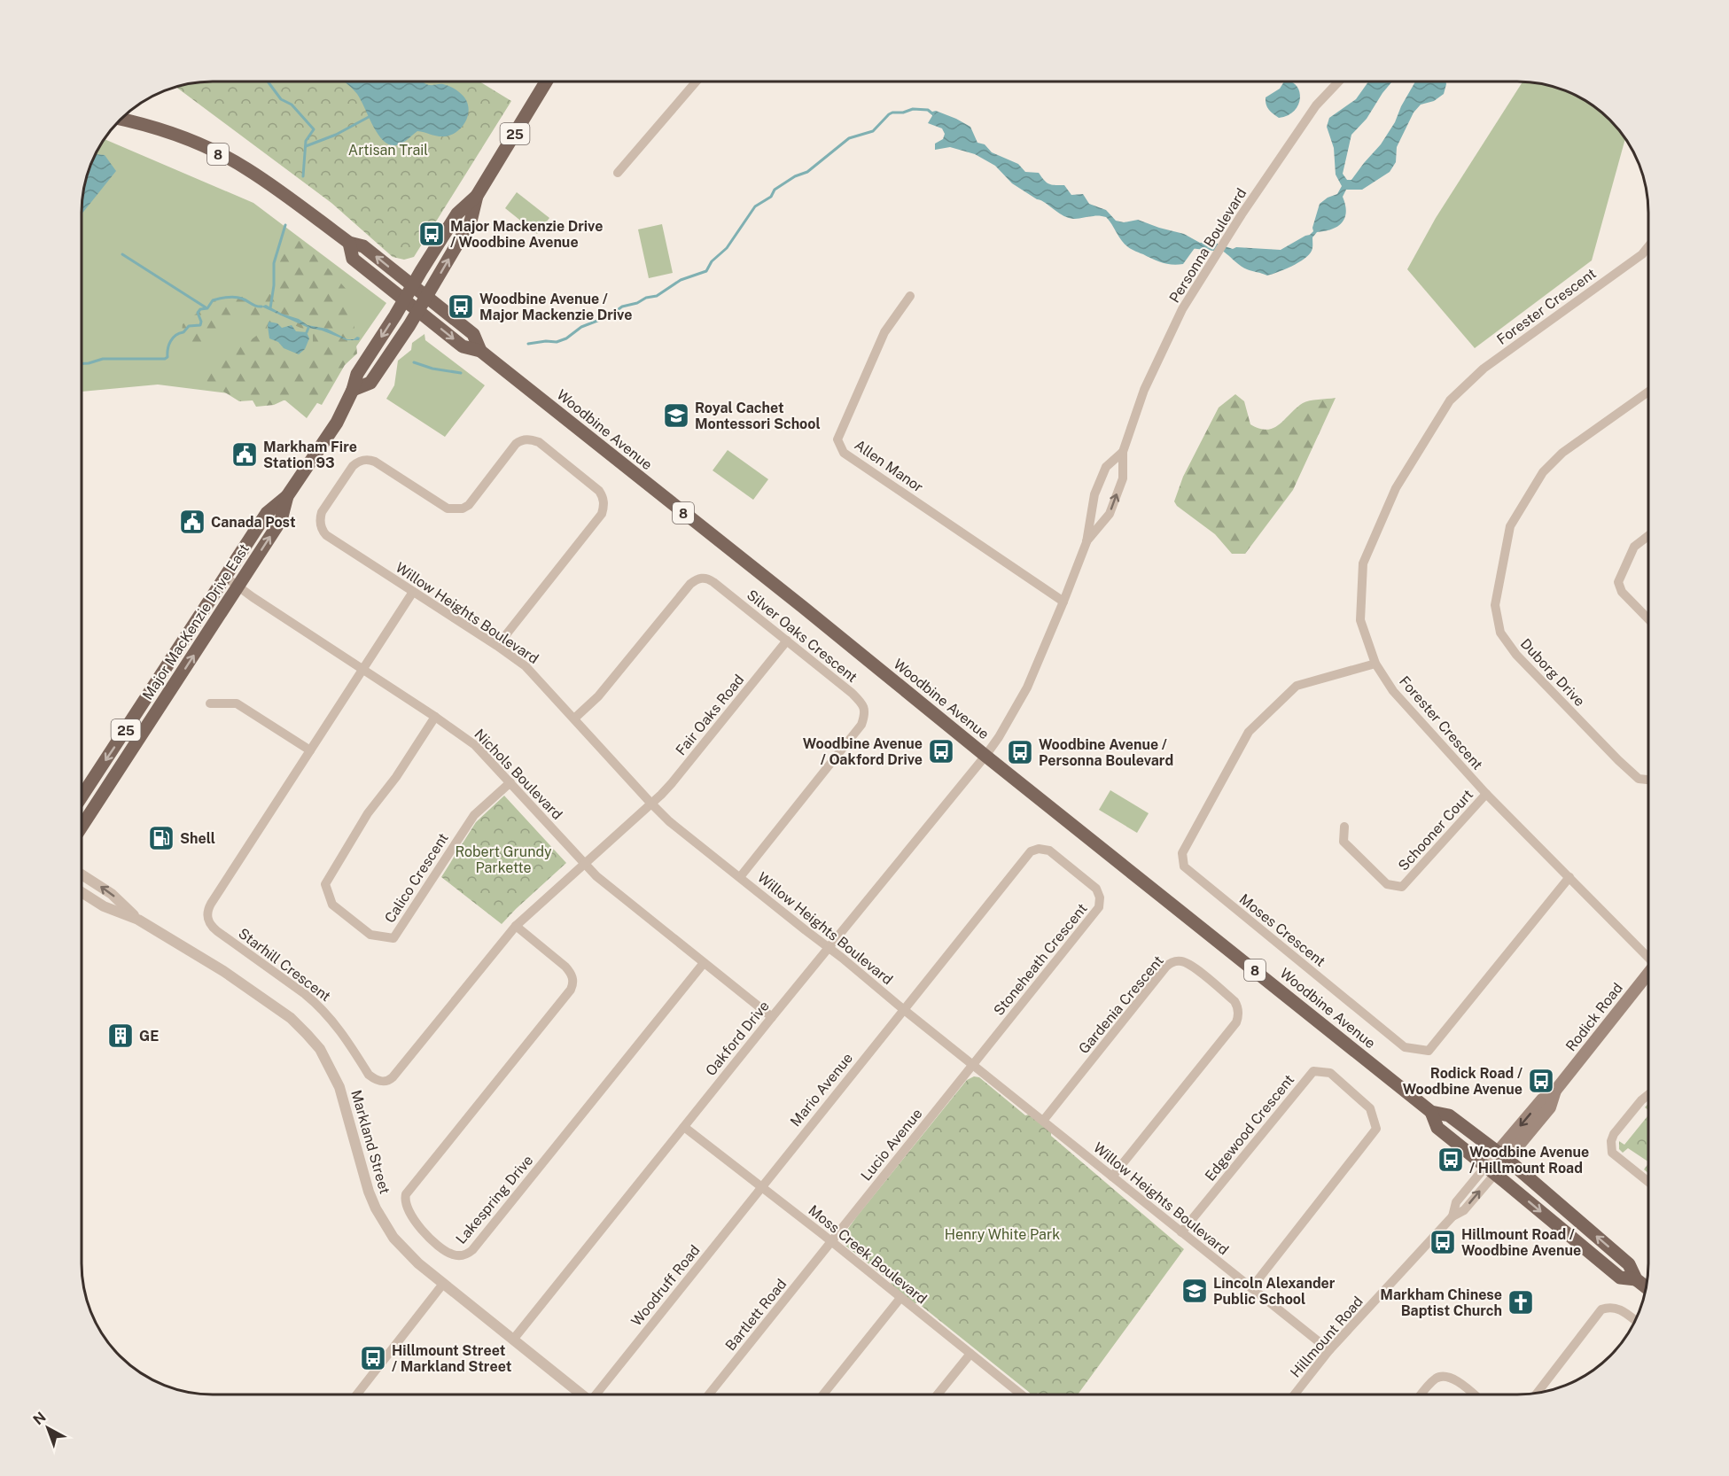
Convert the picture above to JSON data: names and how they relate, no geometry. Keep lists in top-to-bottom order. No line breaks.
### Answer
{"streets":{"main road":["25","8","Woodbine Avenue","Major MacKenzie Drive East","Rodick Road"],"street":["Personna Boulevard","Forester Crescent","Allen Manor","Willow Heights Boulevard","Silver Oaks Crescent","Duborg Drive","Fair Oaks Road","Nichols Boulevard","Schooner Court","Calico Crescent","Moses Crescent","Stoneheath Crescent","Starhill Crescent","Gardenia Crescent","Oakford Drive","Mario Avenue","Edgewood Crescent","Markland Street","Lucio Avenue","Lakespring Drive","Moss Creek Boulevard","Woodruff Road","Bartlett Road","Hillmount Road"]},"crossings":[["Personna Boulevard","Woodbine Avenue"],["Personna Boulevard","Allen Manor"],["Personna Boulevard","Oakford Drive"],["Forester Crescent","Schooner Court"],["Forester Crescent","Moses Crescent"],["Woodbine Avenue","Major MacKenzie Drive East"],["Woodbine Avenue","Rodick Road"],["Woodbine Avenue","Oakford Drive"],["Woodbine Avenue","Hillmount Road"],["Willow Heights Boulevard","Silver Oaks Crescent"],["Willow Heights Boulevard","Fair Oaks Road"],["Willow Heights Boulevard","Stoneheath Crescent"],["Willow Heights Boulevard","Starhill Crescent"],["Willow Heights Boulevard","Gardenia Crescent"],["Willow Heights Boulevard","Oakford Drive"],["Willow Heights Boulevard","Mario Avenue"],["Willow Heights Boulevard","Edgewood Crescent"],["Willow Heights Boulevard","Lucio Avenue"],["Willow Heights Boulevard","Hillmount Road"],["Major MacKenzie Drive East","Nichols Boulevard"],["Silver Oaks Crescent","Fair Oaks Road"],["Fair Oaks Road","Starhill Crescent"],["Nichols Boulevard","Calico Crescent"],["Nichols Boulevard","Starhill Crescent"],["Nichols Boulevard","Oakford Drive"],["Nichols Boulevard","Lakespring Drive"],["Stoneheath Crescent","Mario Avenue"],["Stoneheath Crescent","Lucio Avenue"],["Starhill Crescent","Lakespring Drive"],["Rodick Road","Hillmount Road"],["Oakford Drive","Markland Street"],["Oakford Drive","Moss Creek Boulevard"],["Mario Avenue","Moss Creek Boulevard"],["Mario Avenue","Woodruff Road"],["Lucio Avenue","Moss Creek Boulevard"],["Lucio Avenue","Bartlett Road"],["Moss Creek Boulevard","Woodruff Road"],["Moss Creek Boulevard","Bartlett Road"]],"parks":["Artisan Trail","Robert Grundy Parkette","Henry White Park"],"places":{"bus stop":["Major Mackenzie Drive / Woodbine Avenue","Woodbine Avenue / Major Mackenzie Drive","Woodbine Avenue / Oakford Drive","Woodbine Avenue / Personna Boulevard","Rodick Road / Woodbine Avenue","Woodbine Avenue / Hillmount Road","Hillmount Road / Woodbine Avenue","Hillmount Street / Markland Street"],"school or university":["Royal Cachet Montessori School","Lincoln Alexander Public School"],"public building":["Markham Fire Station 93","Canada Post"],"fuel station":["Shell"],"building":["GE"],"church":["Markham Chinese Baptist Church"]},"north":"top left"}
